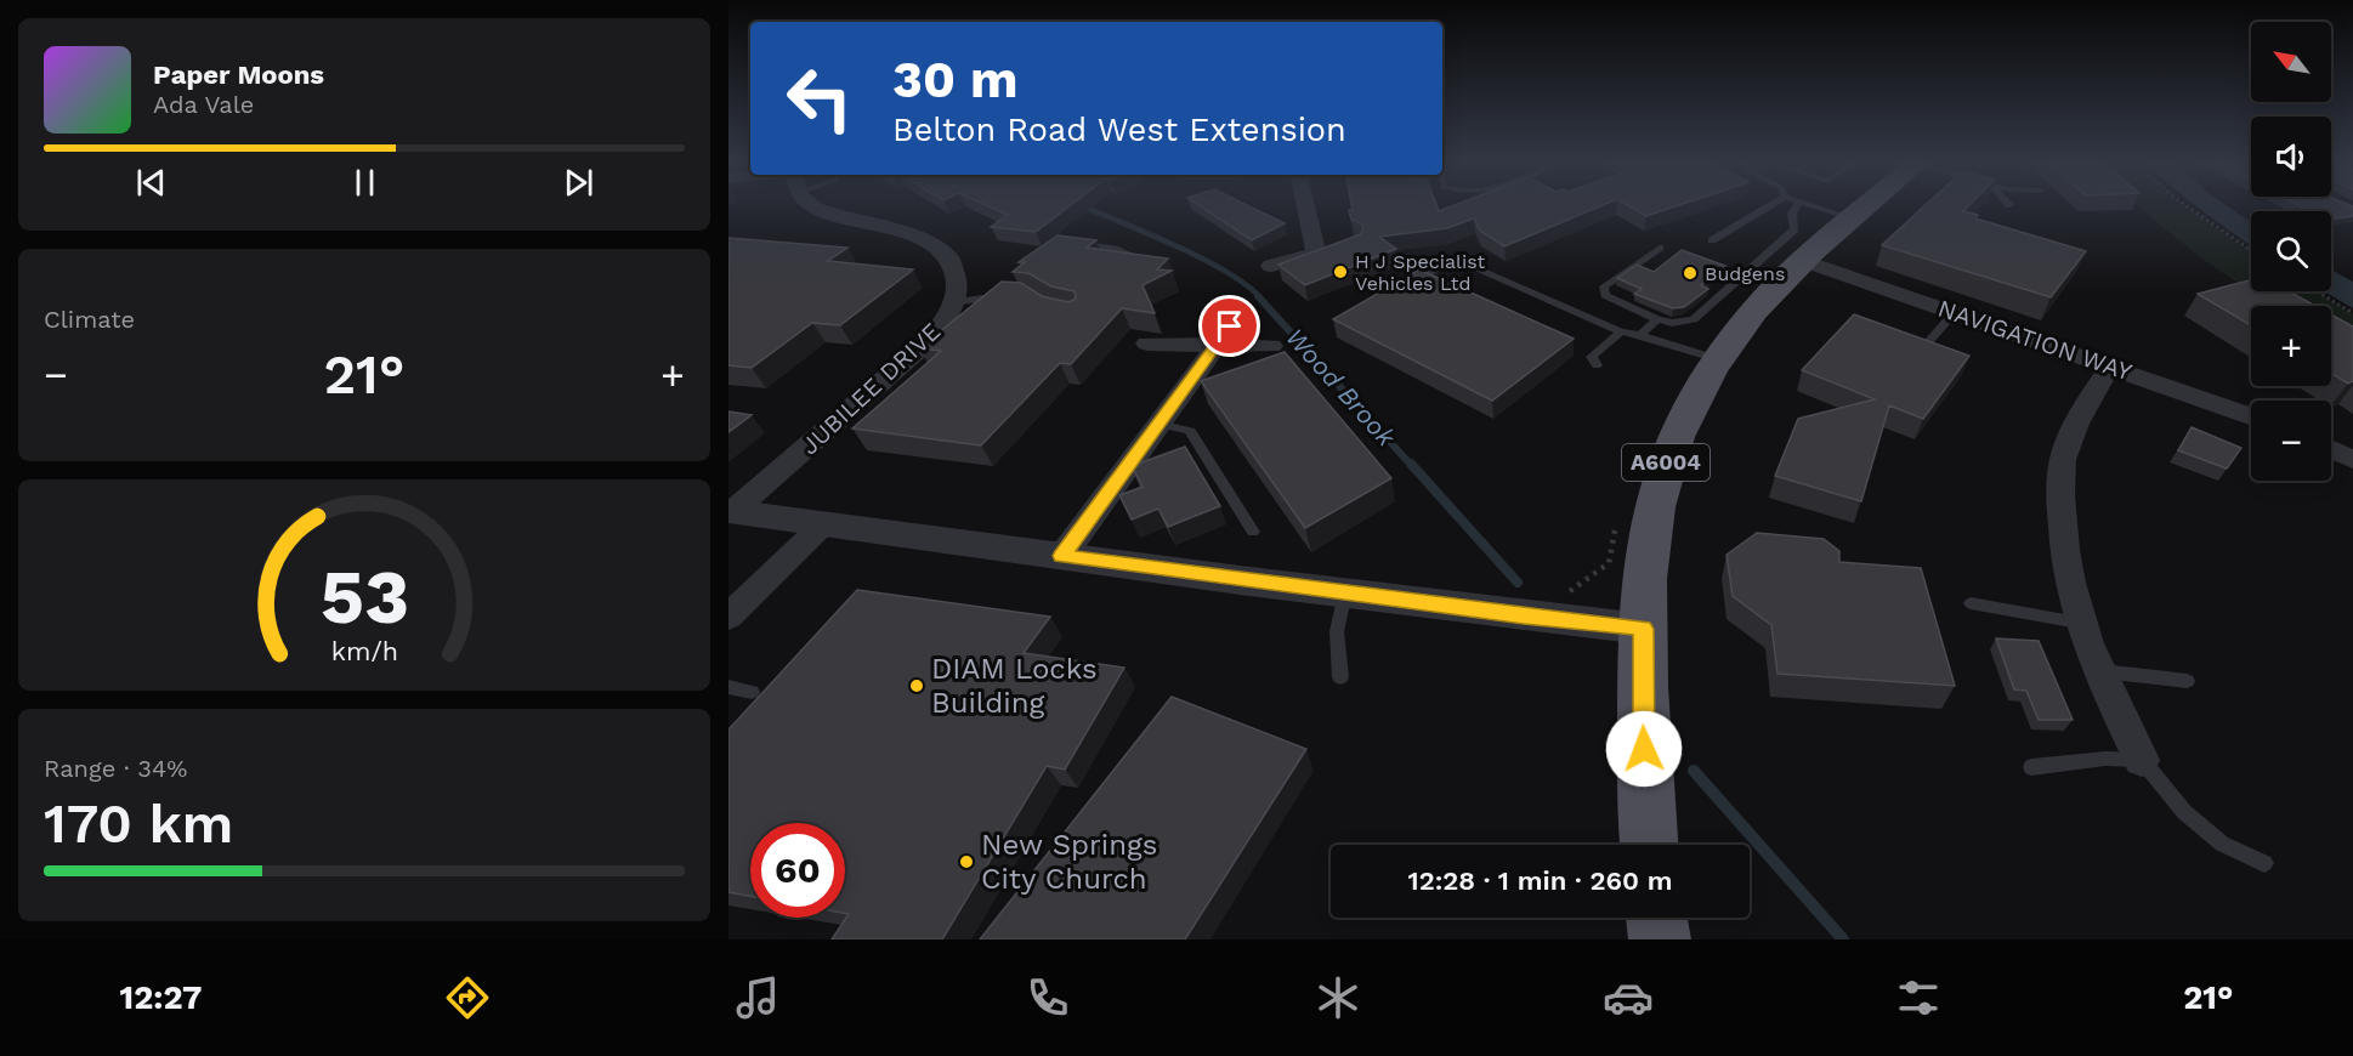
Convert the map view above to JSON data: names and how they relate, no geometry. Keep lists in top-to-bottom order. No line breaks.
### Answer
{"streets":{"main road":["A6004"],"street":["NAVIGATION WAY","JUBILEE DRIVE"]},"crossings":[["NAVIGATION WAY","A6004"]],"water":["Wood Brook"],"places":["H J Specialist Vehicles Ltd","Budgens","DIAM Locks Building","New Springs City Church"],"north":"top left","page":{"map_buttons":["+","−"],"turn":["30 m","Belton Road West Extension"],"song":["Paper Moons","Ada Vale"],"tile":["Climate",["Range · 34%","170 km"]],"heat":["−","21°","+"],"limit":"60","trip":"12:28 · 1 min · 260 m","tabs":["12:27","21°"],"gauge":["53","km/h"]}}
